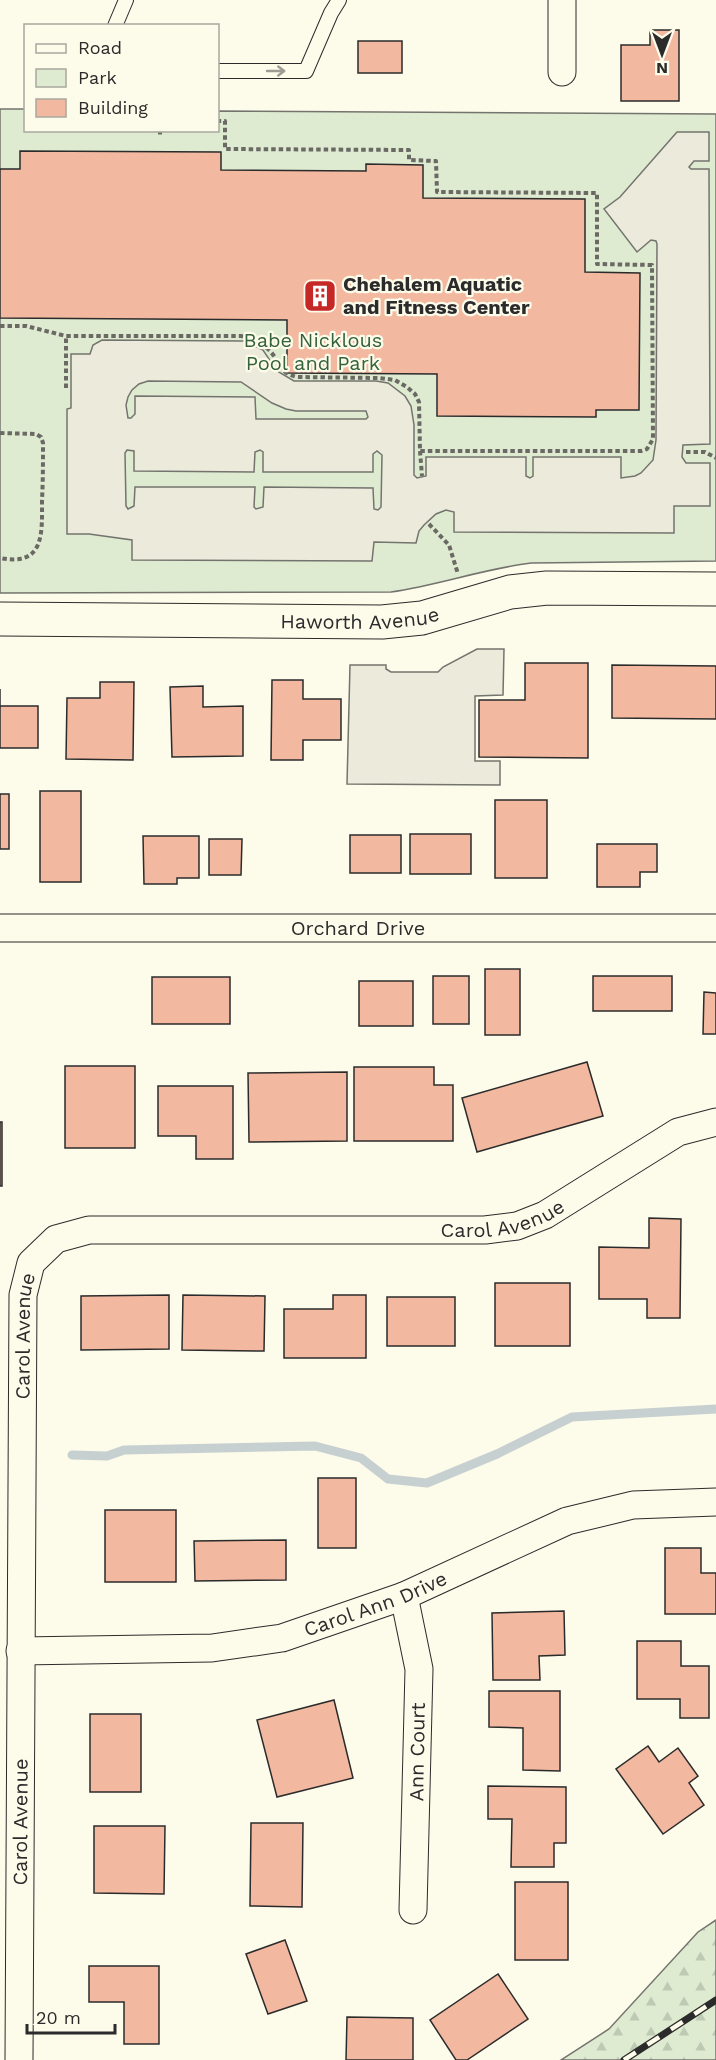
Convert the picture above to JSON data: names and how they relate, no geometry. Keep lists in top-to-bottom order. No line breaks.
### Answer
{"streets":{"street":["Haworth Avenue","Orchard Drive","Carol Avenue","Carol Ann Drive","Ann Court"]},"crossings":[["Carol Avenue","Carol Ann Drive"],["Carol Ann Drive","Ann Court"]],"parks":["Babe Nicklous Pool and Park"],"places":{"building":["Chehalem Aquatic and Fitness Center"]},"legend":["Road","Park","Building"],"scale_bar":"20 m","north":"bottom"}
